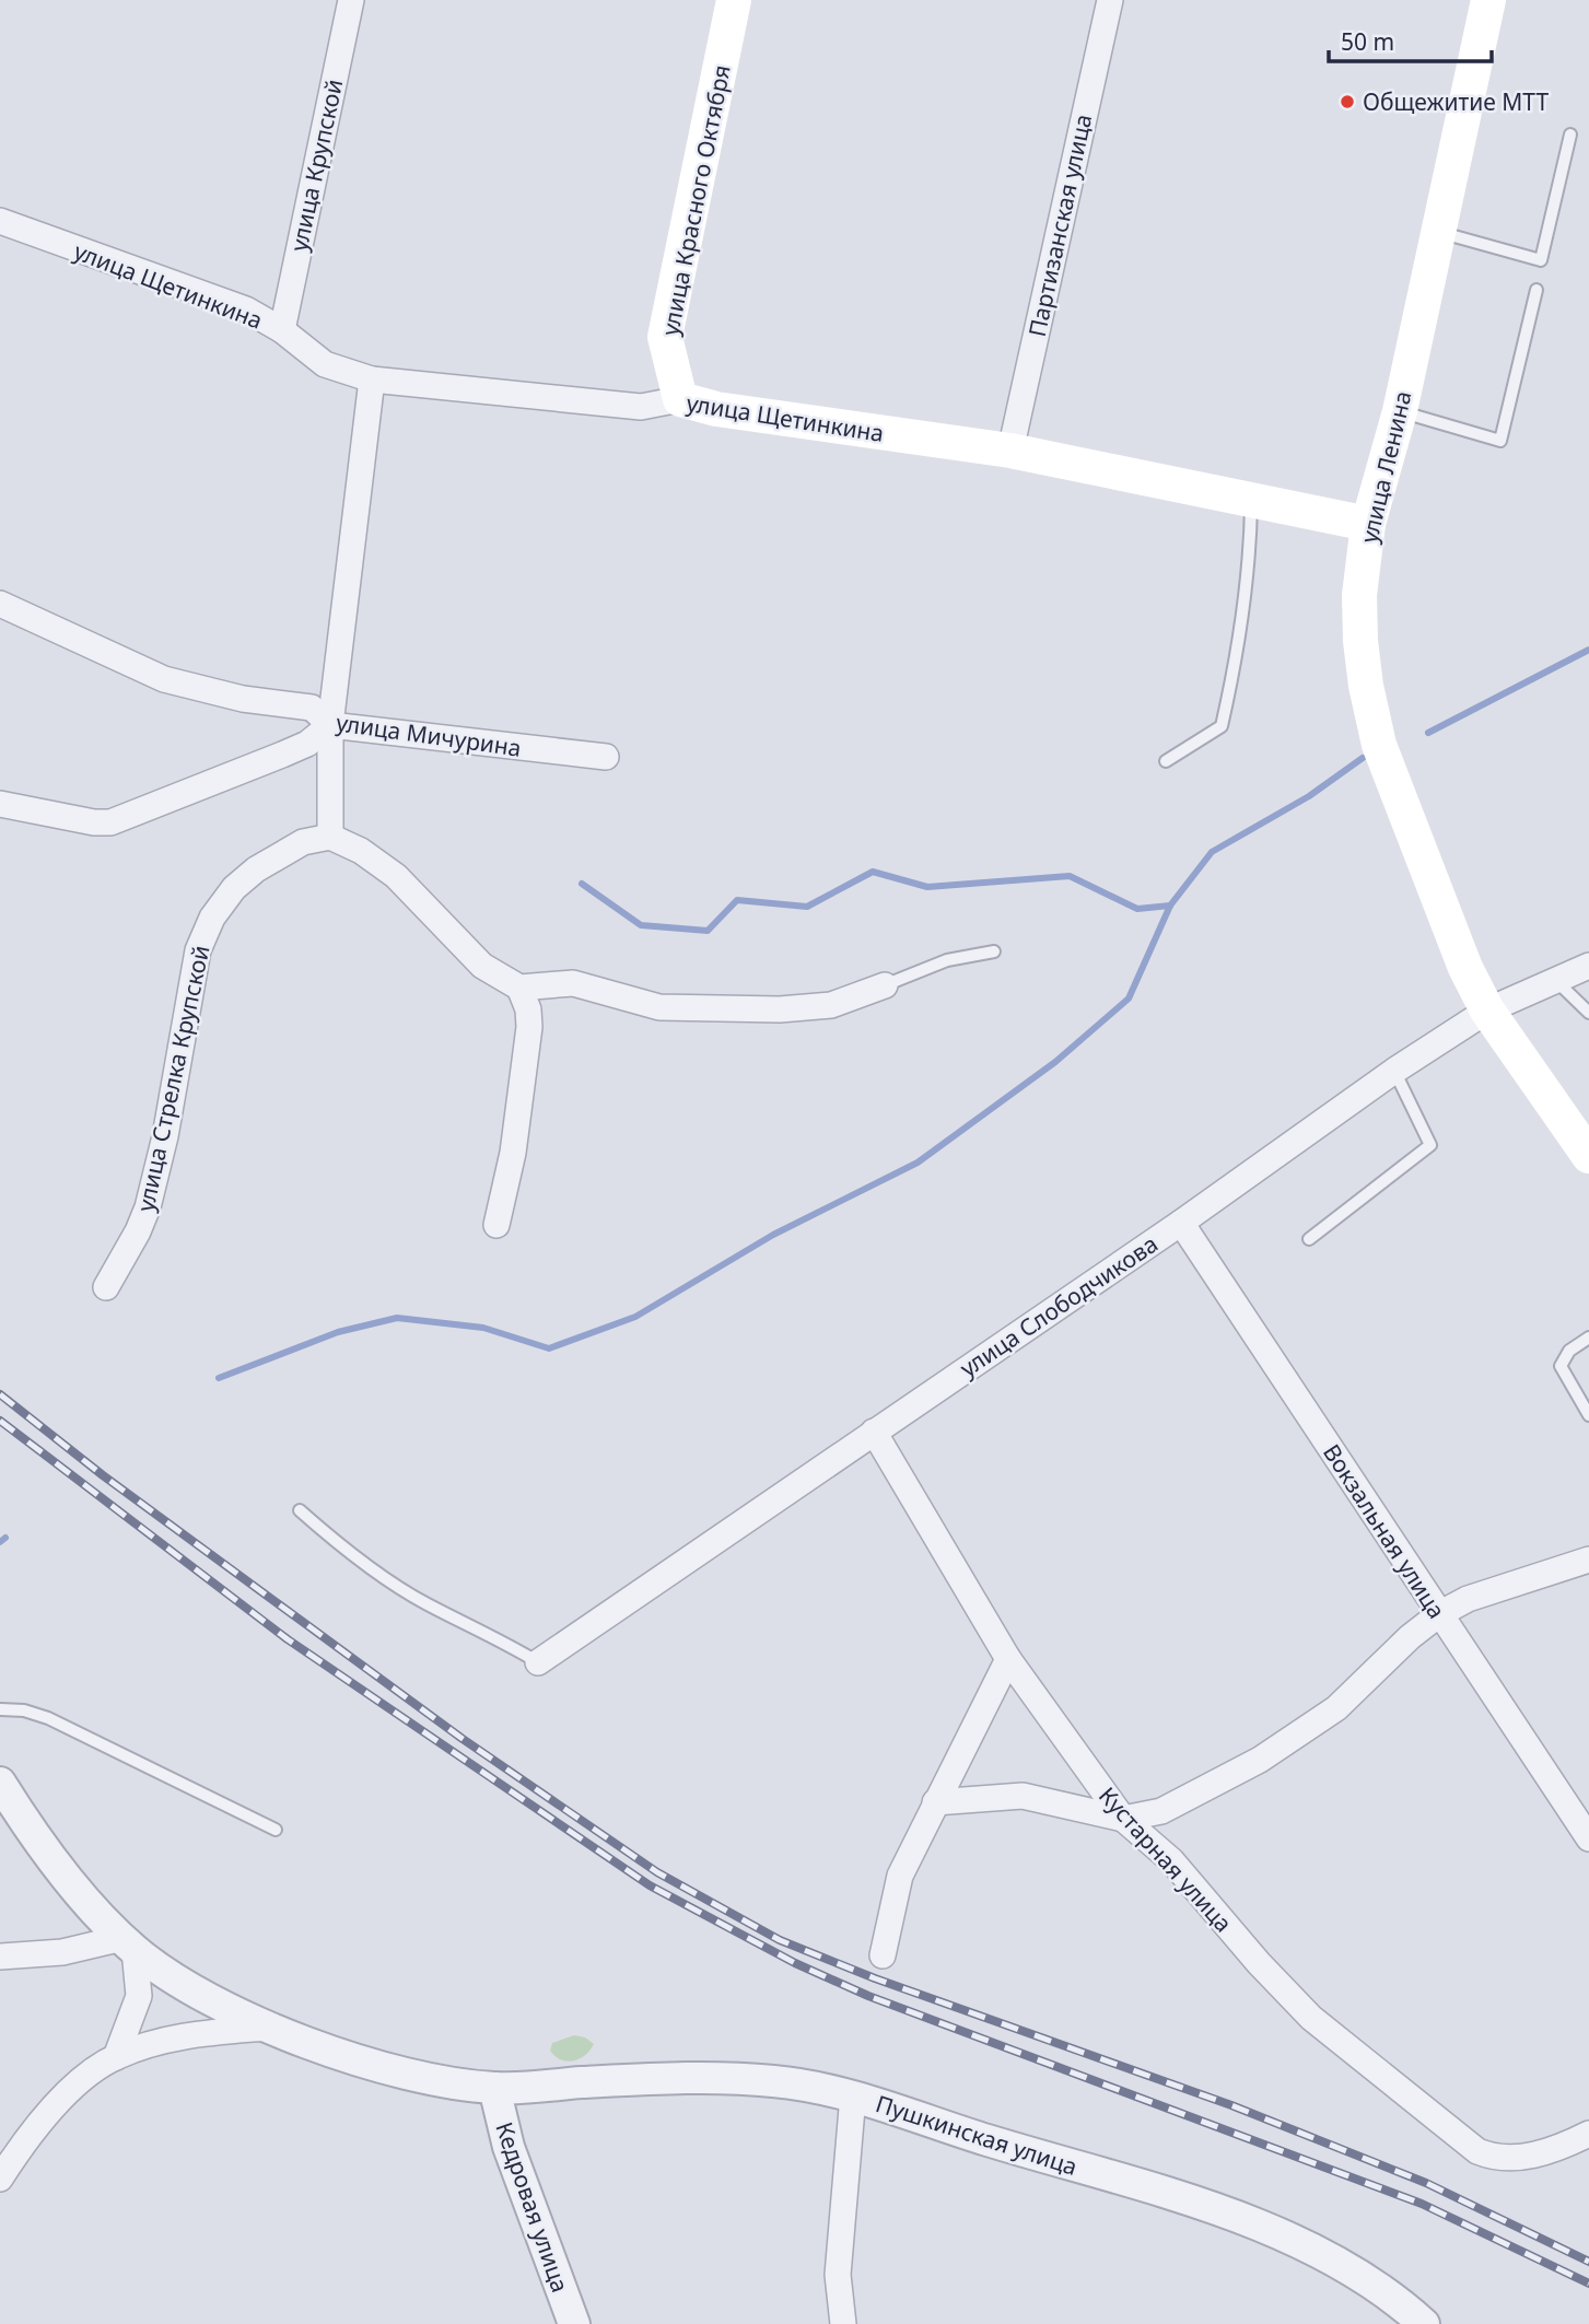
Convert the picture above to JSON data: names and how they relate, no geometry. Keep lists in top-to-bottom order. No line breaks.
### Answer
{"streets":{"main road":["улица Красного Октября","улица Щетинкина","улица Ленина"],"street":["улица Крупской","Партизанская улица","улица Мичурина","улица Стрелка Крупской","улица Слободчикова","Вокзальная улица","Кустарная улица","Пушкинская улица","Кедровая улица"]},"crossings":[["улица Крупской","улица Щетинкина"],["улица Красного Октября","улица Щетинкина"],["Партизанская улица","улица Щетинкина"],["улица Щетинкина","улица Ленина"],["улица Ленина","улица Слободчикова"],["улица Слободчикова","Вокзальная улица"],["улица Слободчикова","Кустарная улица"],["Пушкинская улица","Кедровая улица"]],"places":["Общежитие МТТ"],"scale_bar":"50 m"}
